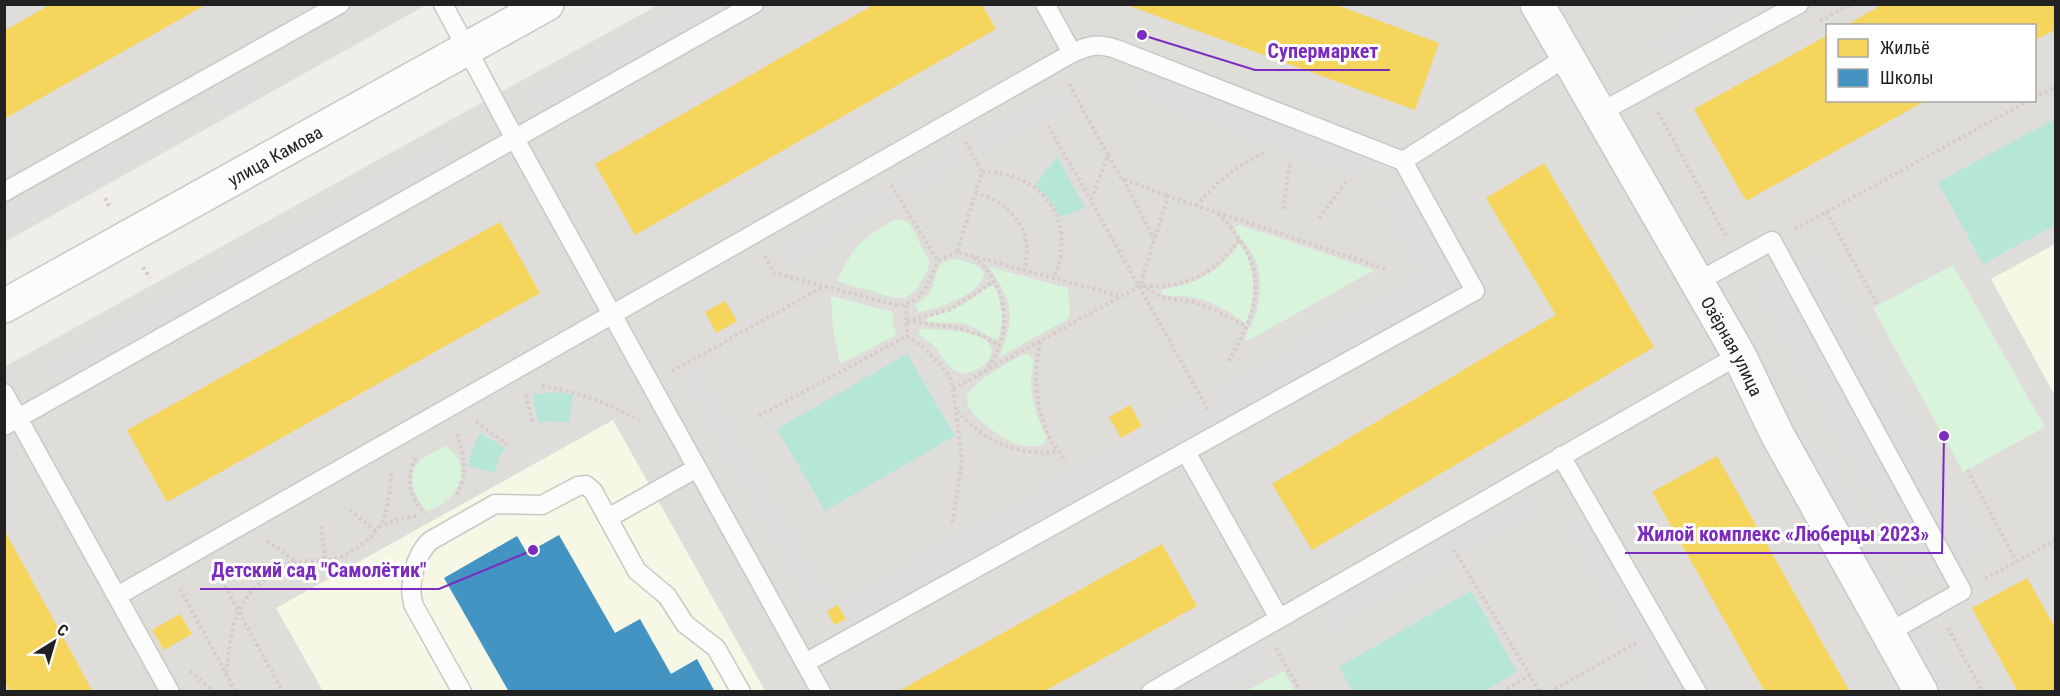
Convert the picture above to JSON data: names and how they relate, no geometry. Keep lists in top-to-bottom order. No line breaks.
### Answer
{"streets":{"street":["улица Камова","Озёрная улица"]},"places":["Супермаркет","Жилой комплекс «Люберцы 2023»","Детский сад \"Самолётик\""],"legend":["Жильё","Школы"],"north":"top right"}
